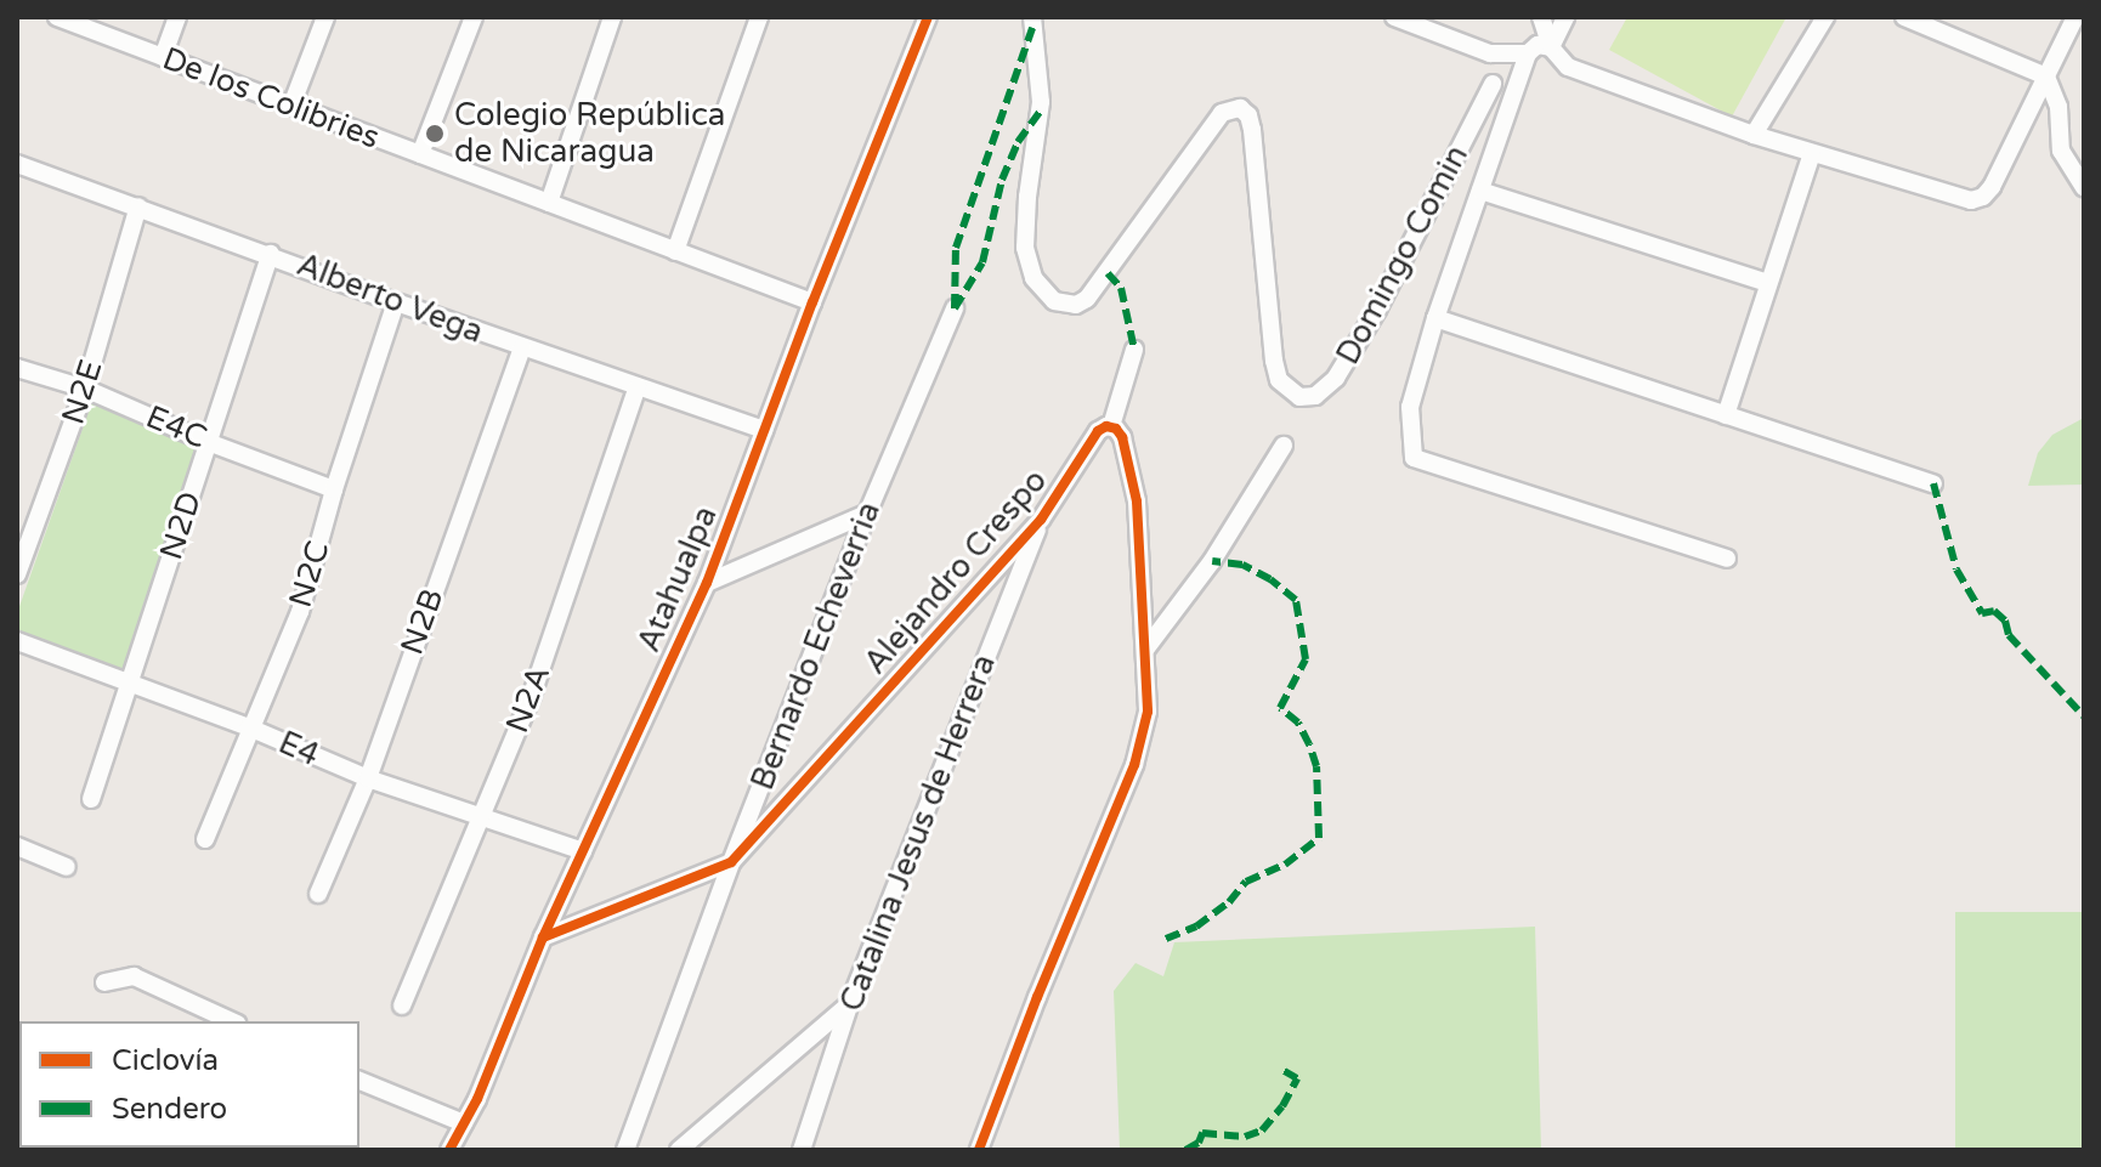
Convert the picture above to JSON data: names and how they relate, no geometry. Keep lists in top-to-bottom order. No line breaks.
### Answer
{"streets":{"street":["De los Colibries","Domingo Comin","Alberto Vega","N2E","E4C","N2D","Alejandro Crespo","N2C","Atahualpa","N2B","Bernardo Echeverria","N2A","E4","Catalina Jesus de Herrera"]},"crossings":[["De los Colibries","Atahualpa"],["Alberto Vega","N2E"],["Alberto Vega","N2D"],["Alberto Vega","N2C"],["Alberto Vega","Atahualpa"],["Alberto Vega","N2B"],["Alberto Vega","N2A"],["N2E","E4C"],["E4C","N2D"],["E4C","N2C"],["N2D","E4"],["Alejandro Crespo","Atahualpa"],["Alejandro Crespo","Bernardo Echeverria"],["Alejandro Crespo","Catalina Jesus de Herrera"],["N2C","E4"],["Atahualpa","E4"],["N2B","E4"],["N2A","E4"]],"places":["Colegio República de Nicaragua"],"legend":["Ciclovía","Sendero"]}
